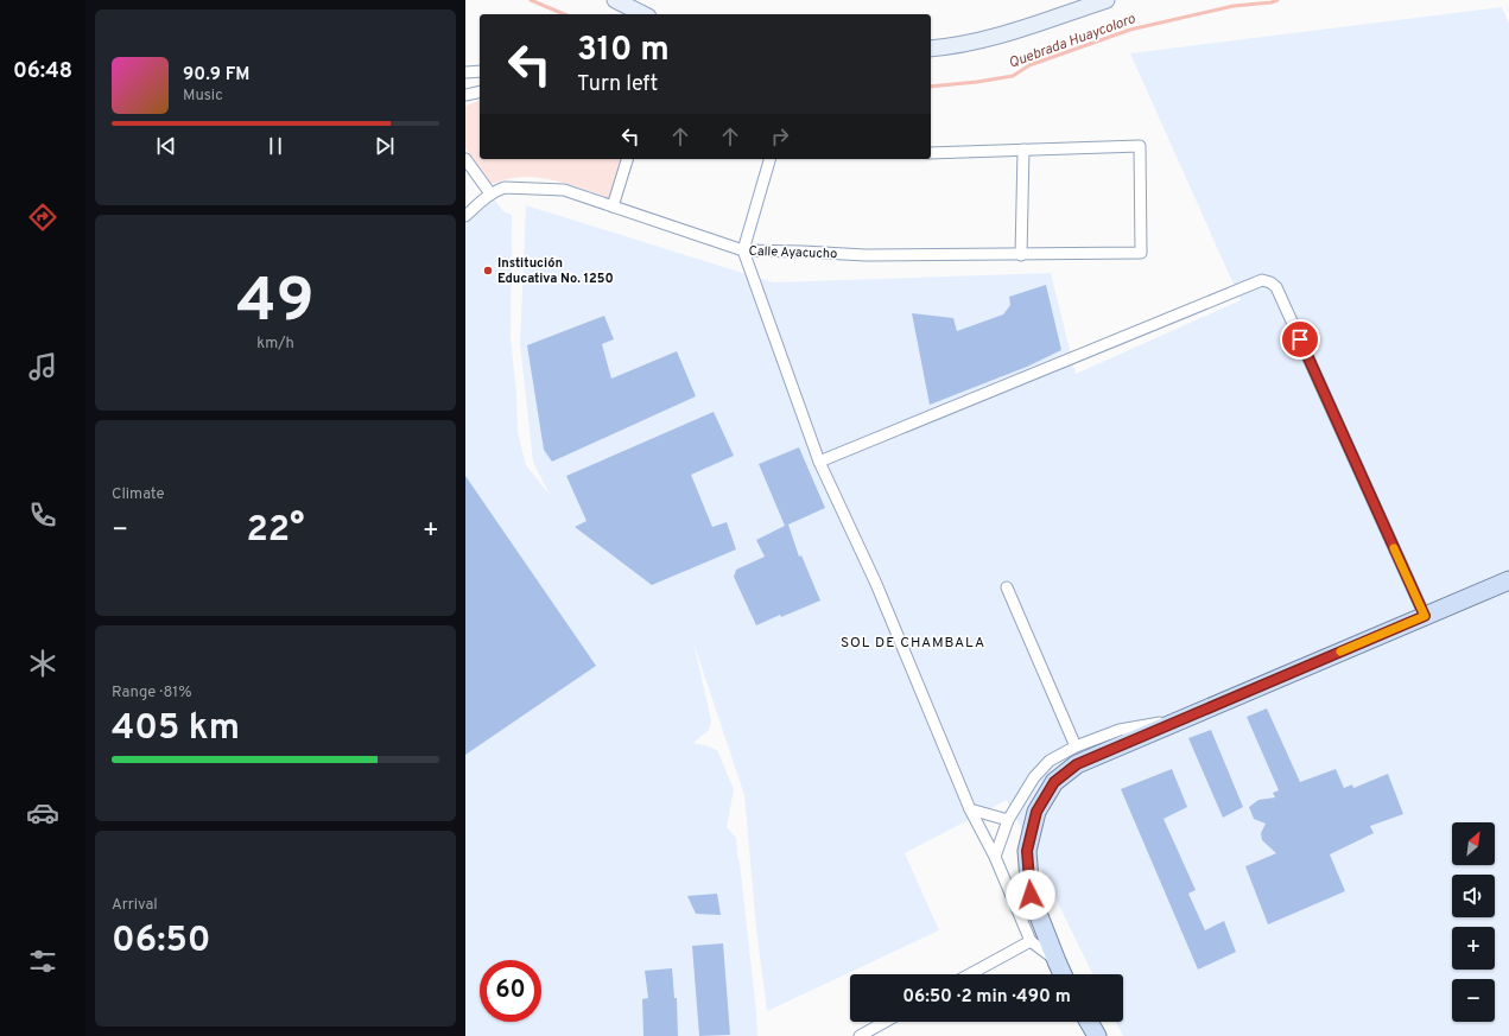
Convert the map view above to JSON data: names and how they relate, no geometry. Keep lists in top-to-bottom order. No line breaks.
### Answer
{"streets":{"street":["Calle Ayacucho"]},"districts":["SOL DE CHAMBALA"],"water":["Quebrada Huaycoloro"],"places":["Institución Educativa No. 1250"],"north":"top right","page":{"tabs":"06:48","turn":["310 m","Turn left"],"song":["90.9 FM","Music"],"tile":[["49","km/h"],"Climate",["Range · 81%","405 km"],["Arrival","06:50"]],"heat":["−","22°","+"],"map_buttons":["+","−"],"limit":"60","trip":"06:50 · 2 min · 490 m"}}
